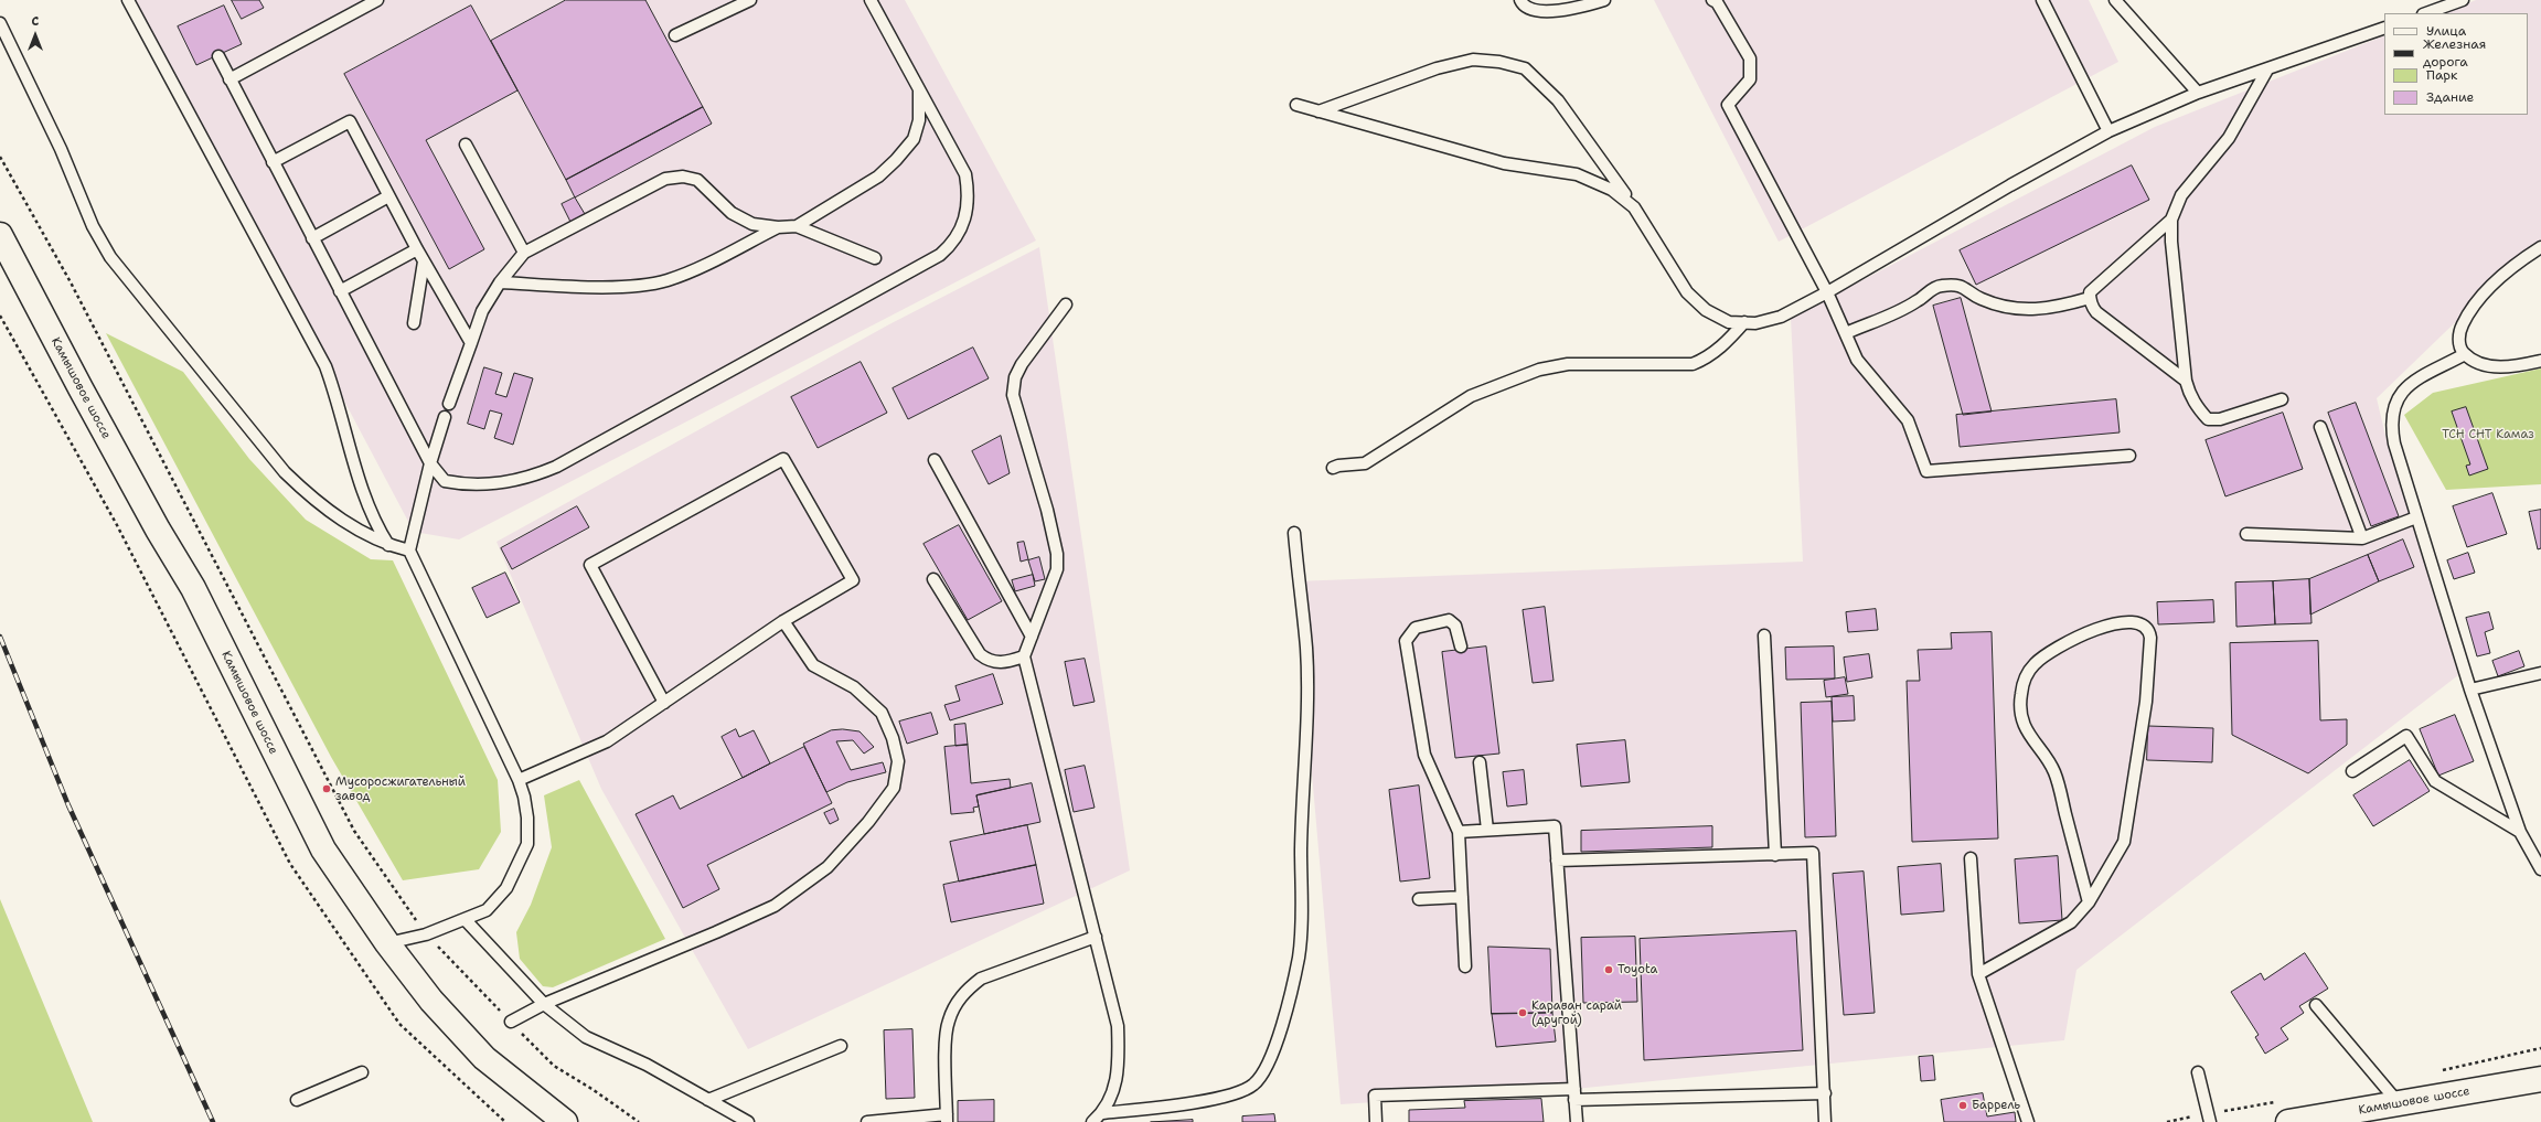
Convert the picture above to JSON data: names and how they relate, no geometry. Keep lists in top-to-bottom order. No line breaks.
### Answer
{"streets":{"main road":["Камышовое шоссе"]},"parks":["ТСН СНТ Камаз"],"places":["Мусоросжигательный завод","Toyota","Караван сарай (другой)","Баррель"],"legend":["Улица","Железная дорога","Парк","Здание"],"north":"top"}
